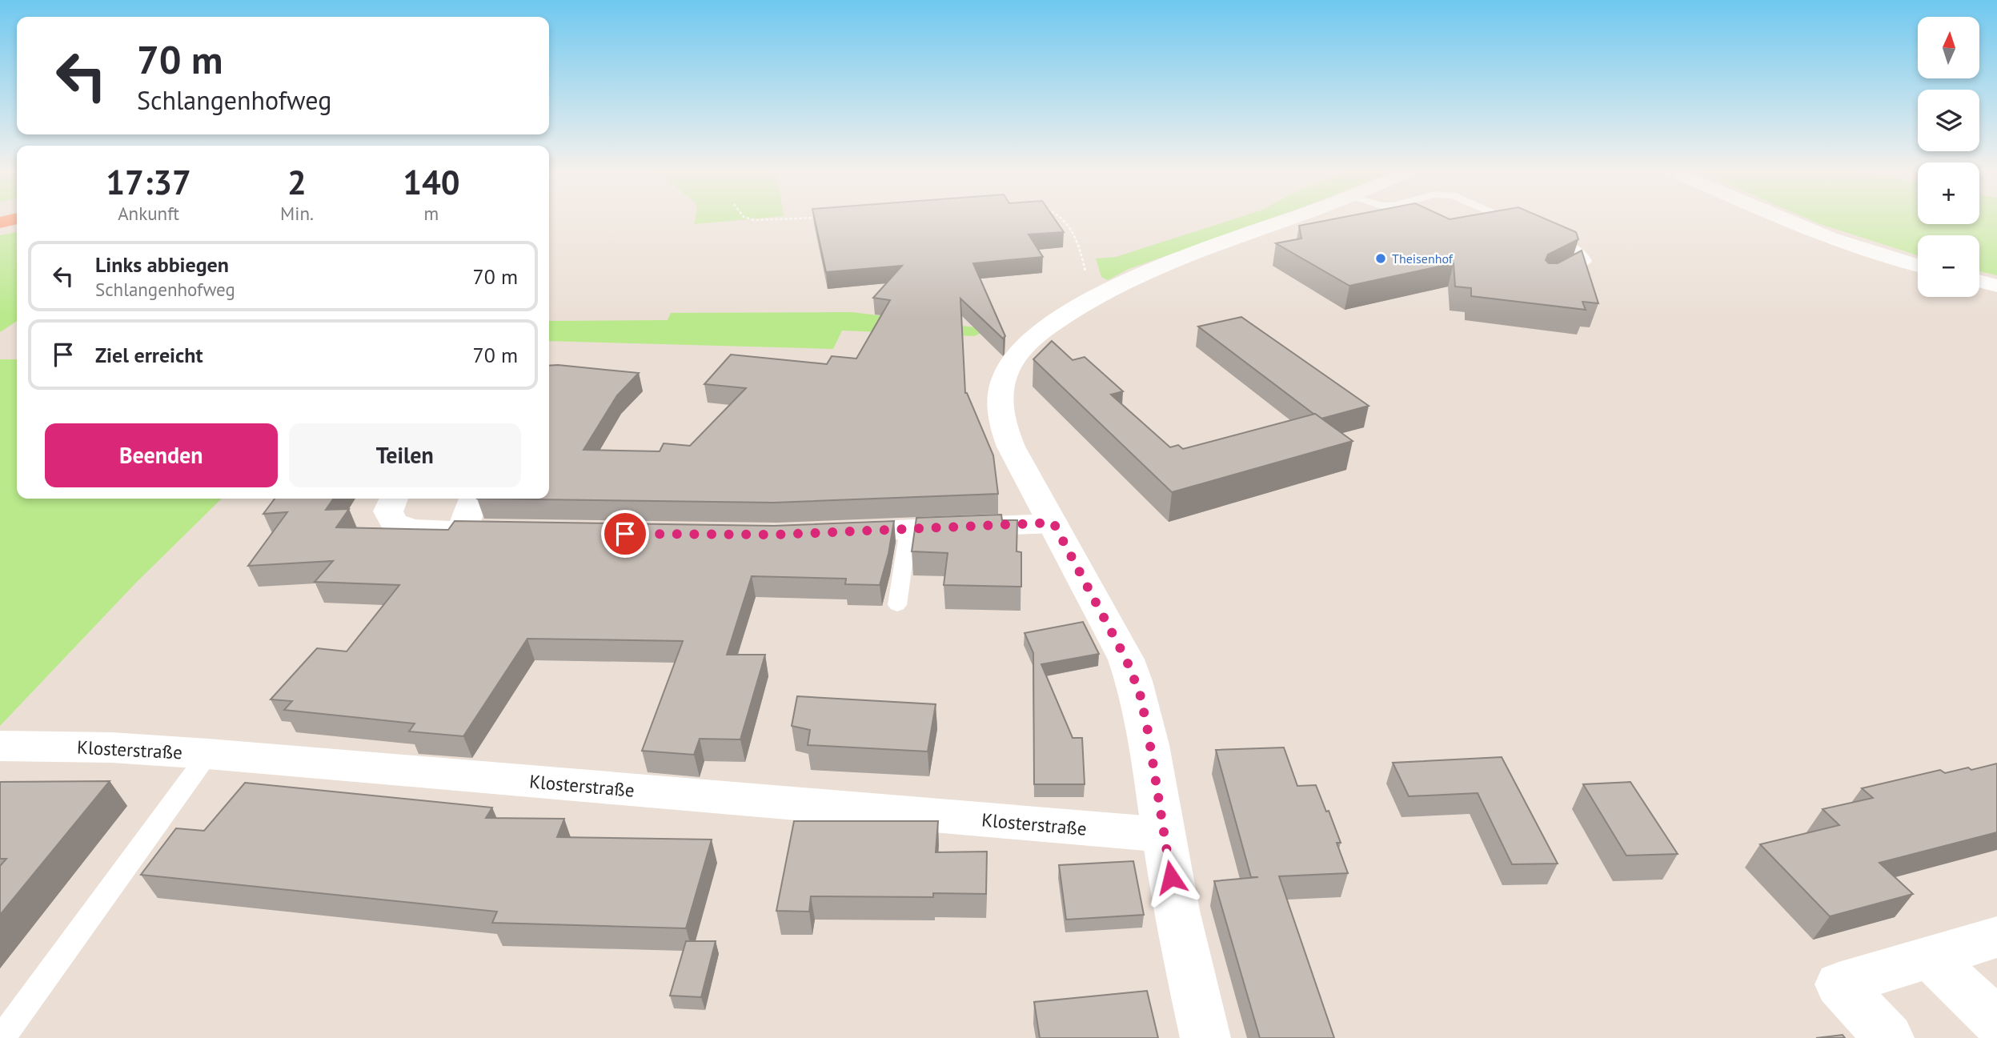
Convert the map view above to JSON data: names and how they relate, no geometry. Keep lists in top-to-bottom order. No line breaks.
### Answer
{"streets":{"street":["Klosterstraße"]},"places":["Theisenhof"],"north":"top","page":{"map_buttons":["+","−"],"turn":["70 m","Schlangenhofweg"],"eta":["17:37","Ankunft","2","Min.","140","m"],"list":[{"name":"Links abbiegen","note":"Schlangenhofweg","value":"70 m"},{"name":"Ziel erreicht","value":"70 m"}],"buttons":["Beenden","Teilen"]}}
